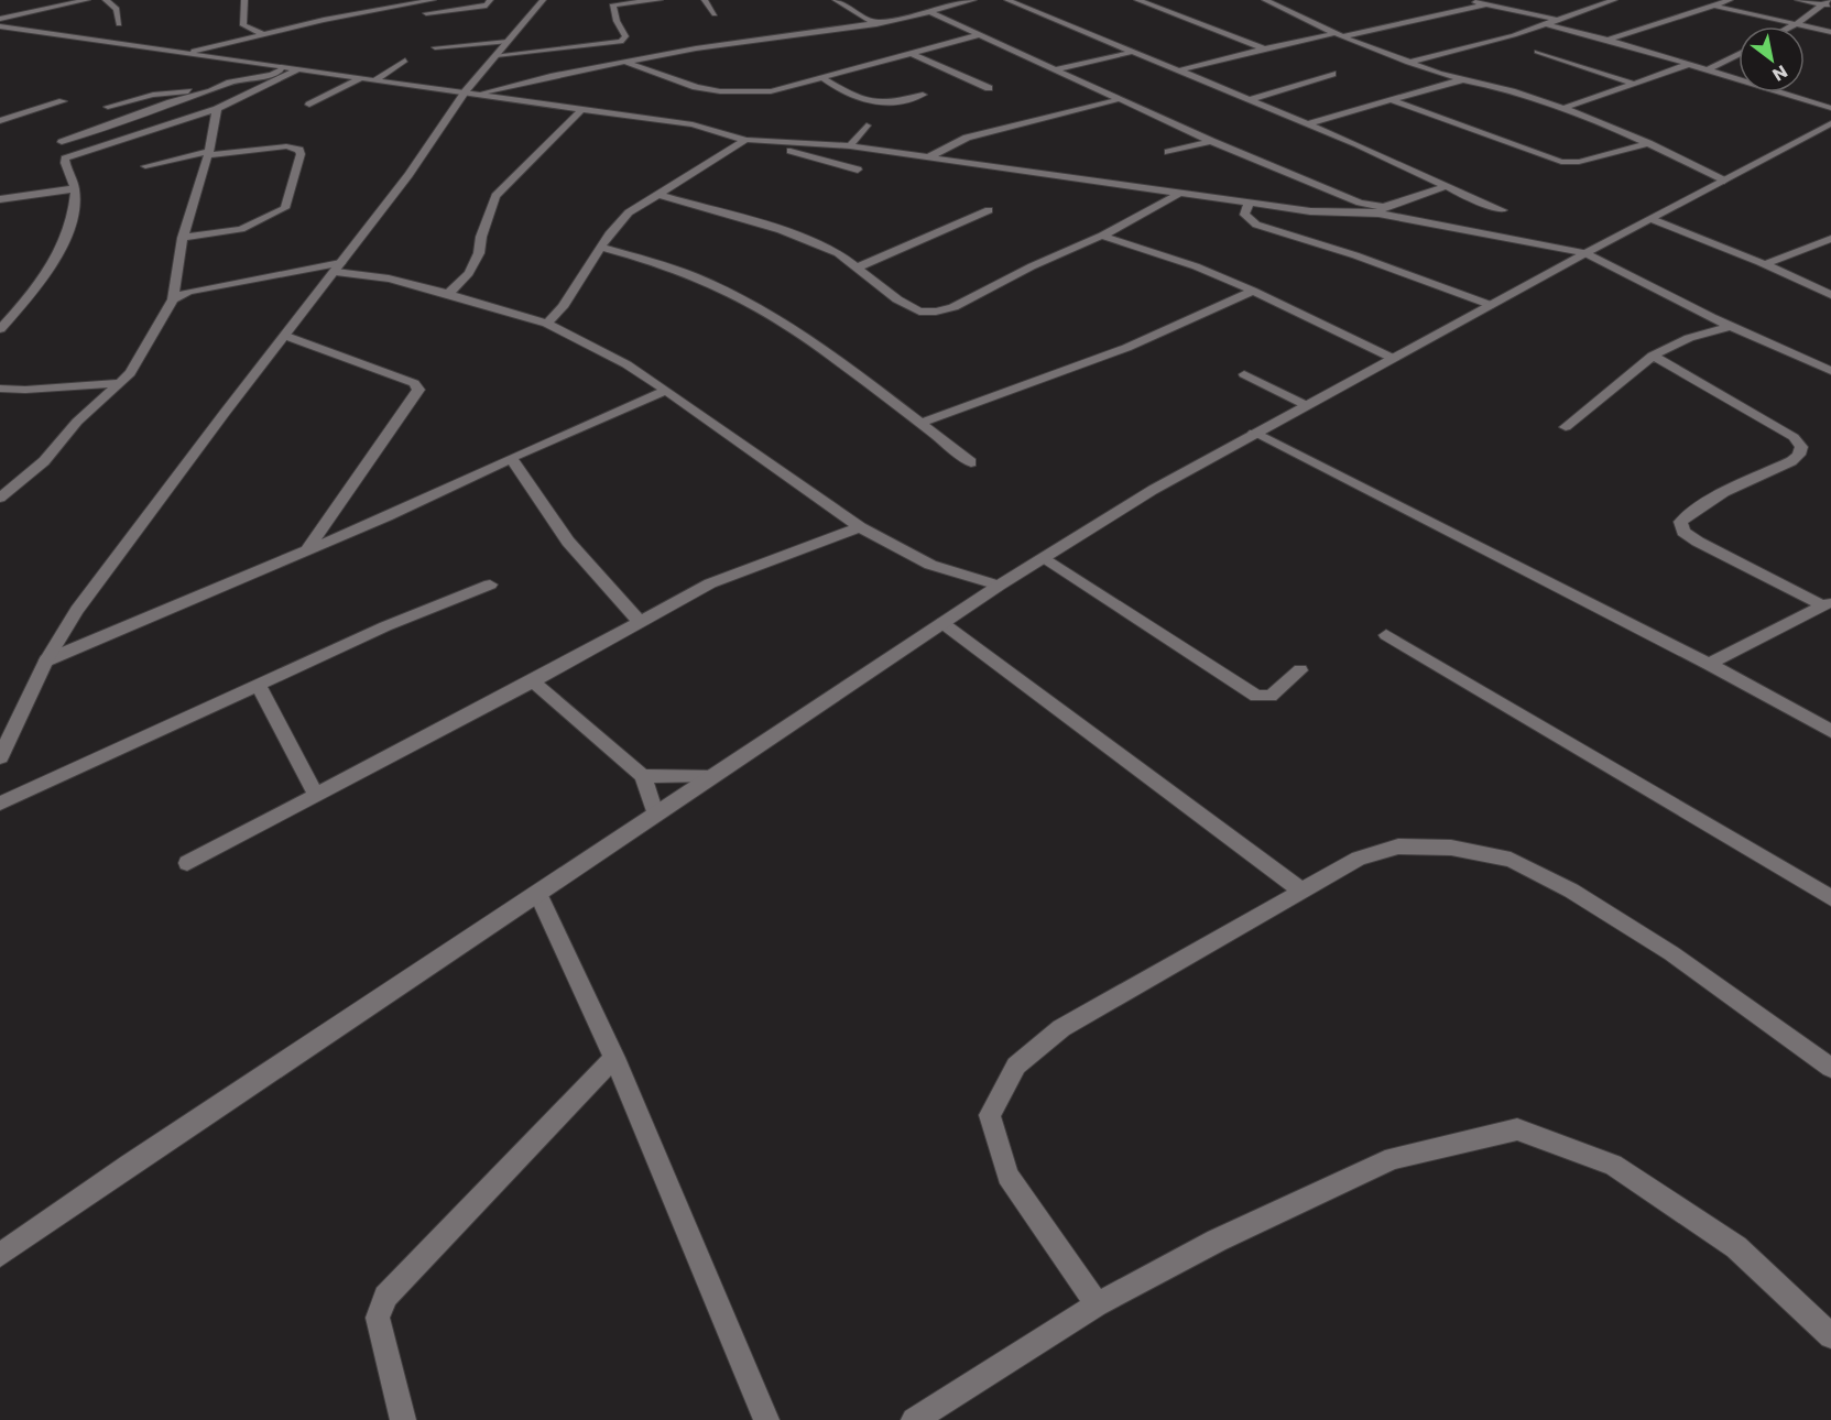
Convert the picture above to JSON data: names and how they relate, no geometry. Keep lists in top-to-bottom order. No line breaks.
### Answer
{"north":"bottom right"}
